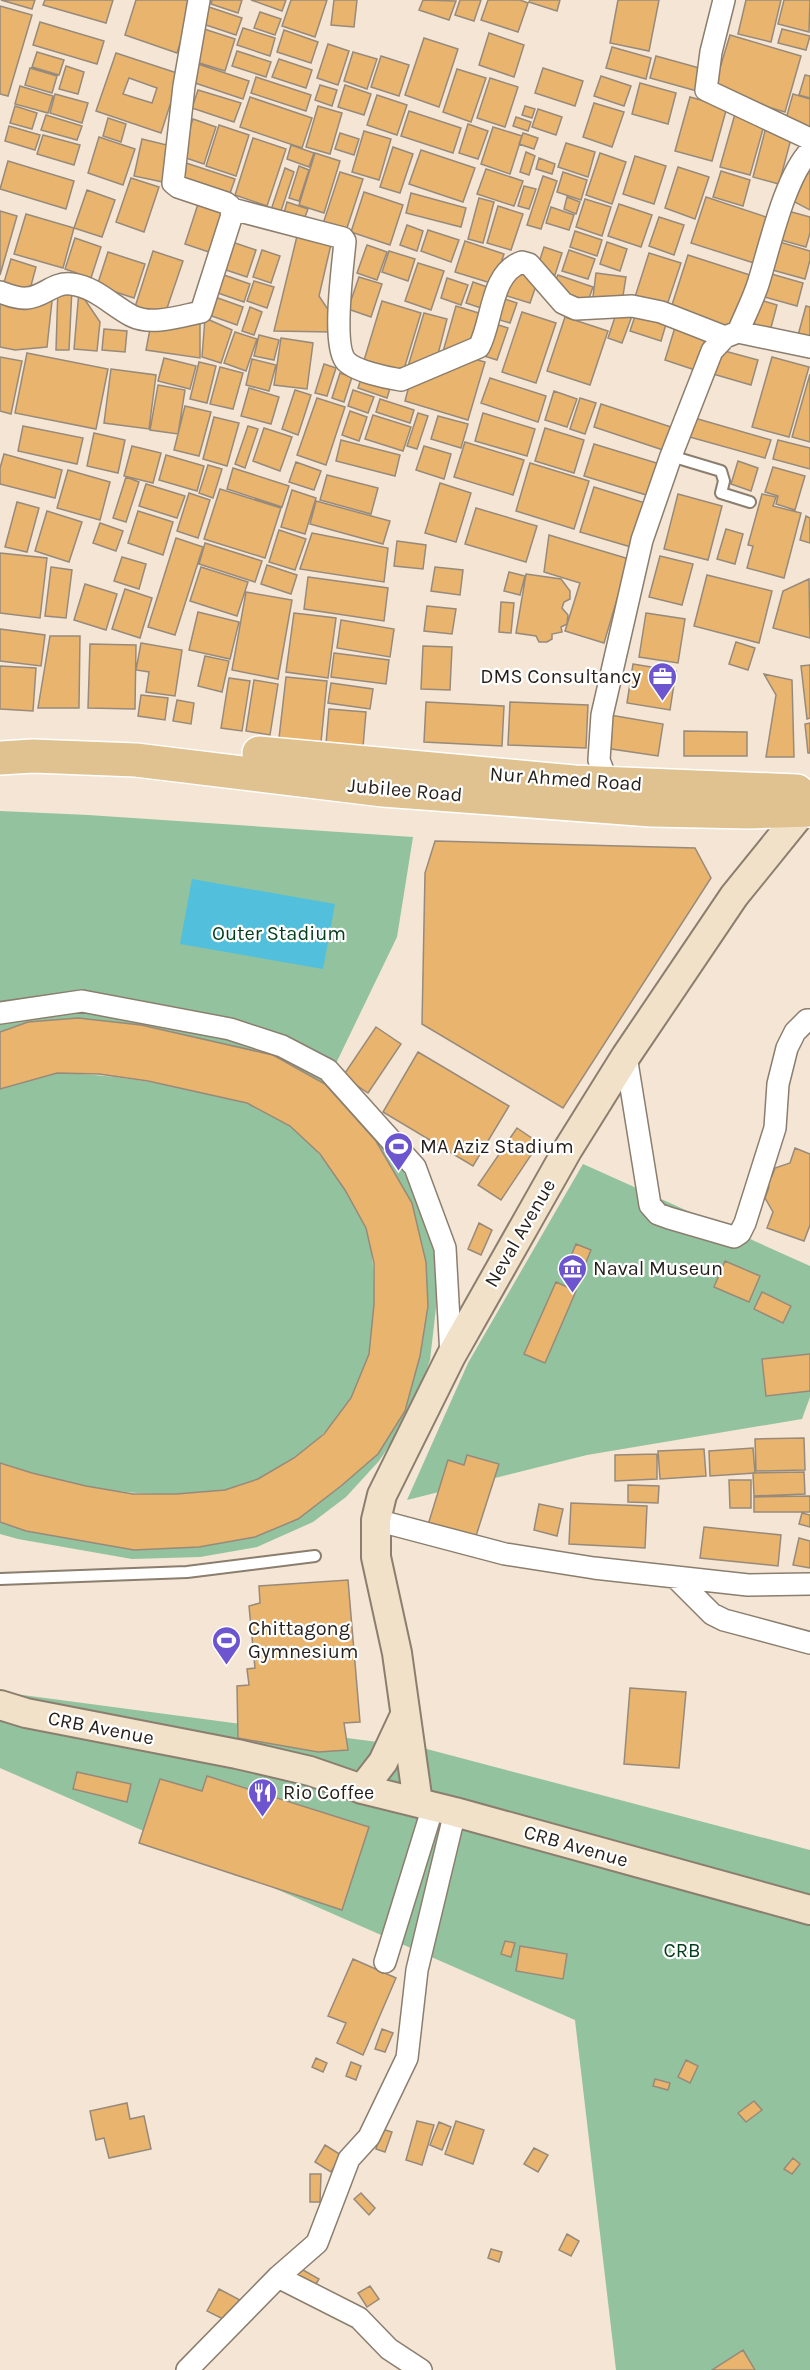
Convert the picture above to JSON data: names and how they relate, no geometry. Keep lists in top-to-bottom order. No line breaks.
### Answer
{"streets":{"main road":["Nur Ahmed Road","Jubilee Road","Neval Avenue","CRB Avenue"]},"crossings":[["Nur Ahmed Road","Jubilee Road"],["Nur Ahmed Road","Neval Avenue"],["Jubilee Road","Neval Avenue"],["Neval Avenue","CRB Avenue"]],"parks":["Outer Stadium","CRB"],"places":{"office":["DMS Consultancy"],"sports":["MA Aziz Stadium","Chittagong Gymnesium"],"museum":["Naval Museun"],"restaurant":["Rio Coffee"]}}
